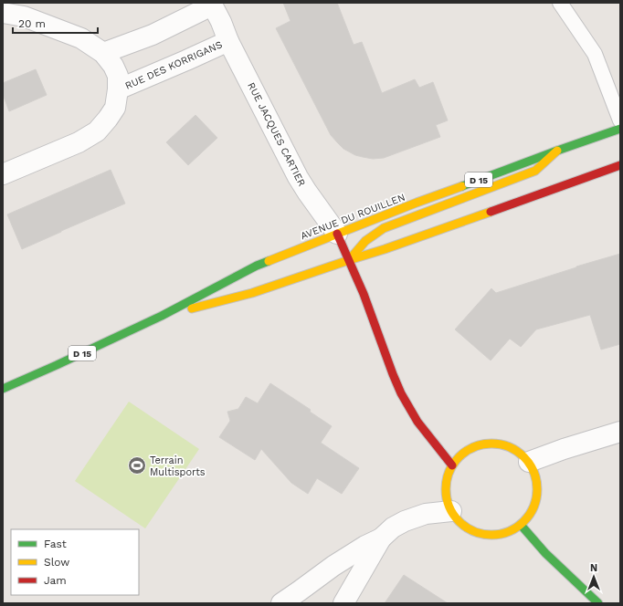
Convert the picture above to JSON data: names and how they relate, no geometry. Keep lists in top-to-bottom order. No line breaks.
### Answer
{"streets":{"main road":["RUE JACQUES CARTIER","D 15","AVENUE DU ROUILLEN"],"street":["RUE DES KORRIGANS"]},"crossings":[["RUE DES KORRIGANS","RUE JACQUES CARTIER"],["RUE JACQUES CARTIER","AVENUE DU ROUILLEN"]],"places":{"sports":["Terrain Multisports"]},"legend":["Fast","Slow","Jam"],"scale_bar":"20 m","north":"top"}
